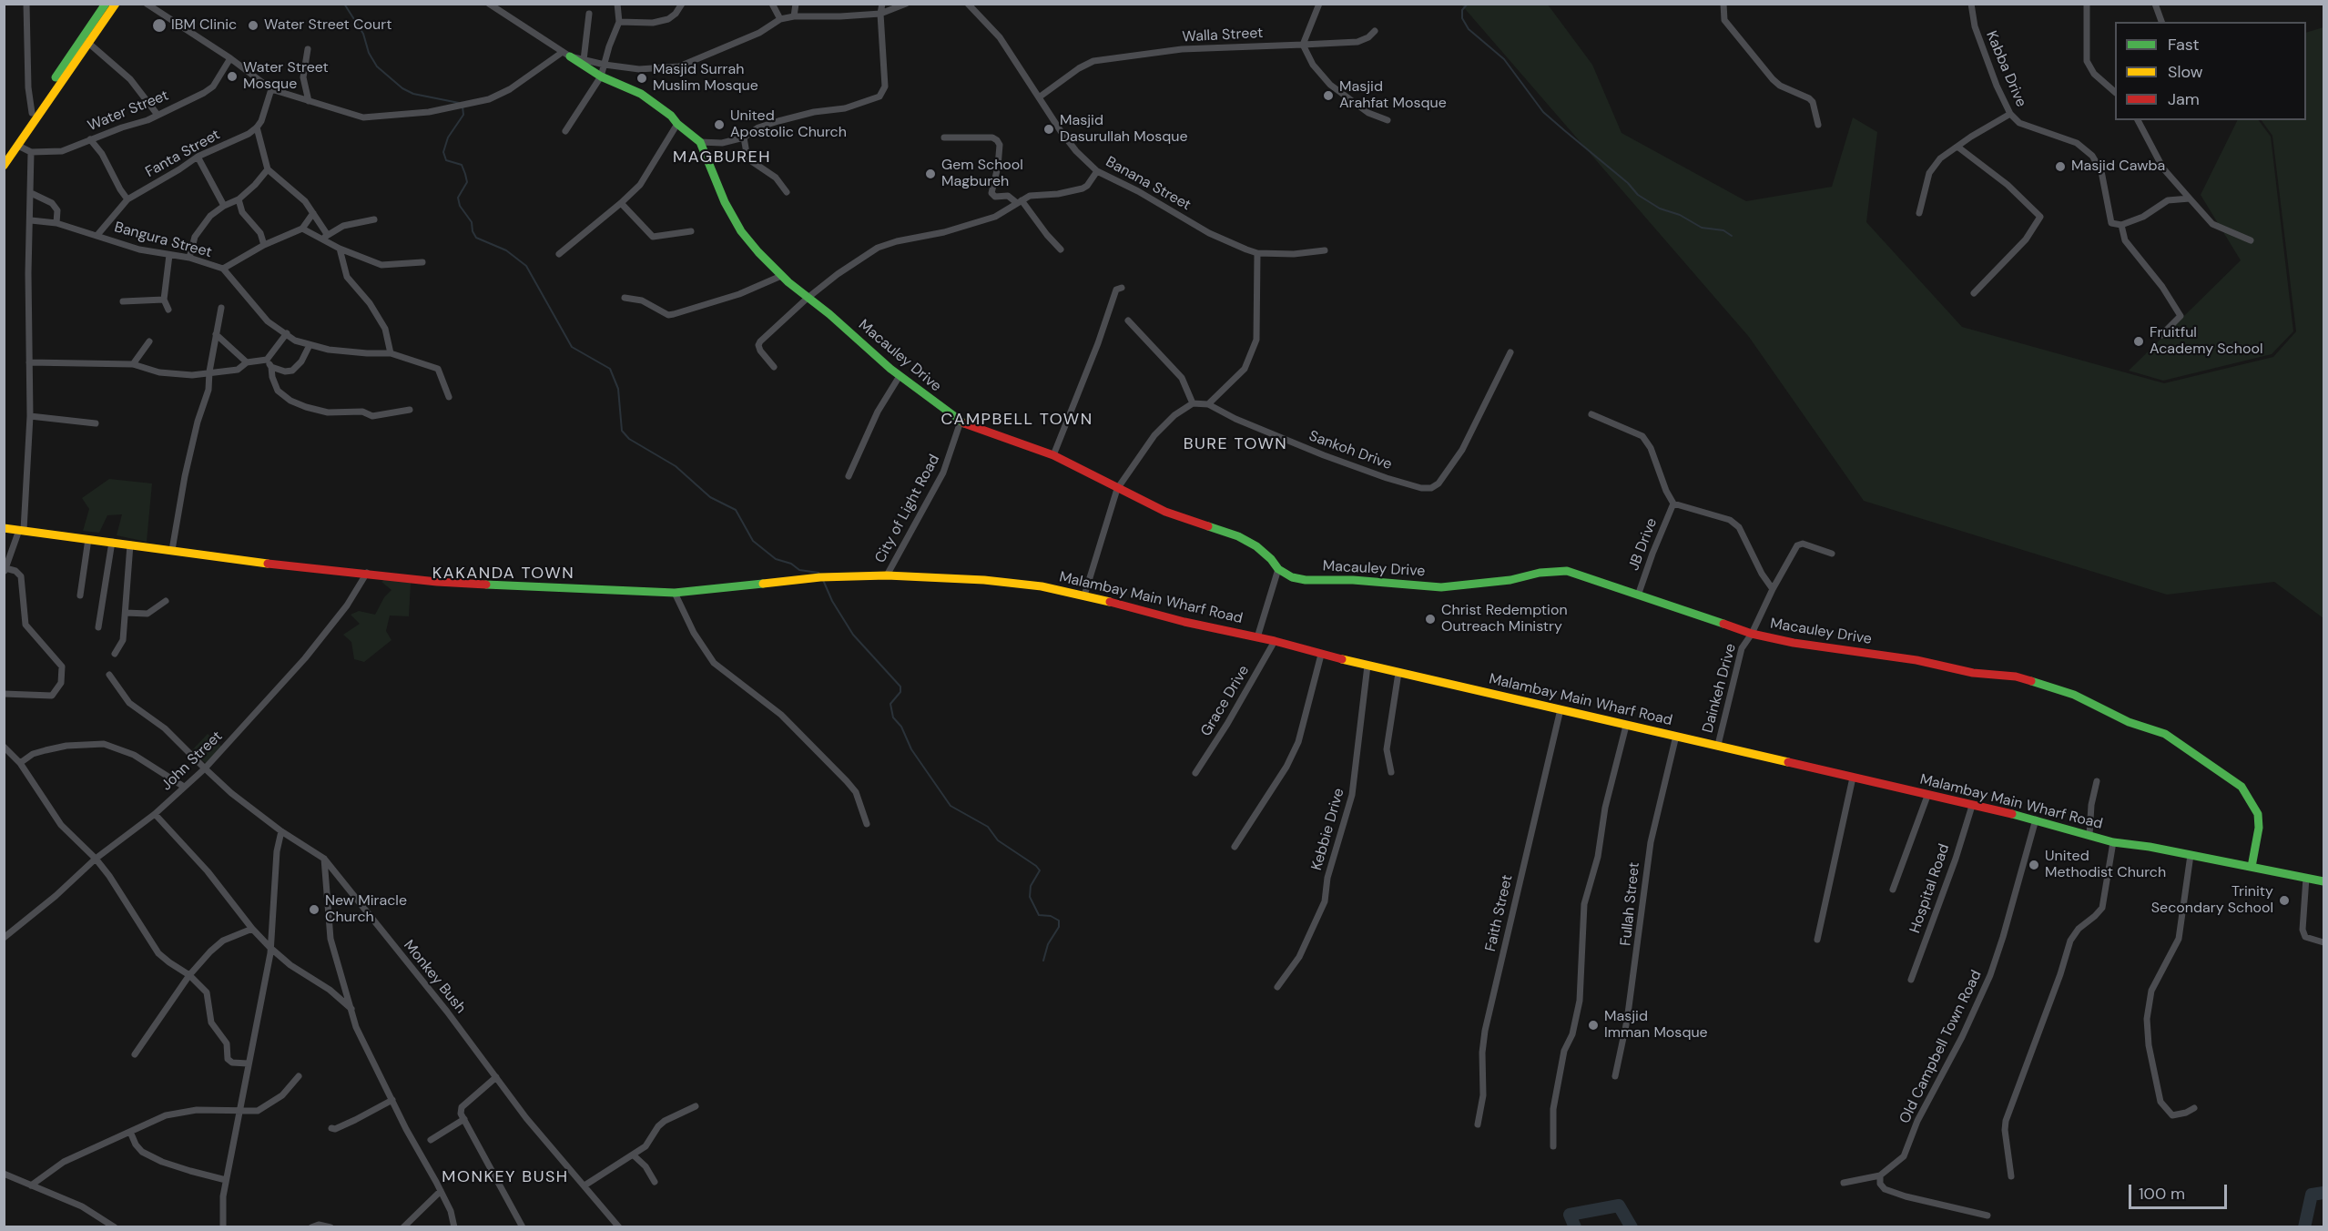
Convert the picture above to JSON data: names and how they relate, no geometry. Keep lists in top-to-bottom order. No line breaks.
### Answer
{"streets":{"main road":["Macauley Drive","Malambay Main Wharf Road"],"street":["Walla Street","Kabba Drive","Water Street","Fanta Street","Banana Street","Bangura Street","Sankoh Drive","City of Light Road","JB Drive","Dainkeh Drive","Grace Drive","John Street","Kebbie Drive","Hospital Road","Fullah Street","Faith Street","Monkey Bush","Old Campbell Town Road"]},"crossings":[["Walla Street","Banana Street"],["Fanta Street","Bangura Street"],["Macauley Drive","City of Light Road"],["Macauley Drive","JB Drive"],["Macauley Drive","Malambay Main Wharf Road"],["Macauley Drive","Dainkeh Drive"],["City of Light Road","Malambay Main Wharf Road"],["Malambay Main Wharf Road","Dainkeh Drive"],["Malambay Main Wharf Road","Grace Drive"],["Malambay Main Wharf Road","John Street"],["Malambay Main Wharf Road","Kebbie Drive"],["Malambay Main Wharf Road","Hospital Road"],["Malambay Main Wharf Road","Fullah Street"],["Malambay Main Wharf Road","Faith Street"],["Malambay Main Wharf Road","Old Campbell Town Road"],["John Street","Monkey Bush"]],"districts":["MAGBUREH","CAMPBELL TOWN","BURE TOWN","KAKANDA TOWN","MONKEY BUSH"],"places":["IBM Clinic","Water Street Court","Water Street Mosque","Masjid Surrah Muslim Mosque","Masjid Arahfat Mosque","United Apostolic Church","Masjid Dasurullah Mosque","Masjid Cawba","Gem School Magbureh","Fruitful Academy School","Christ Redemption Outreach Ministry","United Methodist Church","Trinity Secondary School","New Miracle Church","Masjid Imman Mosque"],"legend":["Fast","Slow","Jam"],"scale_bar":"100 m"}
